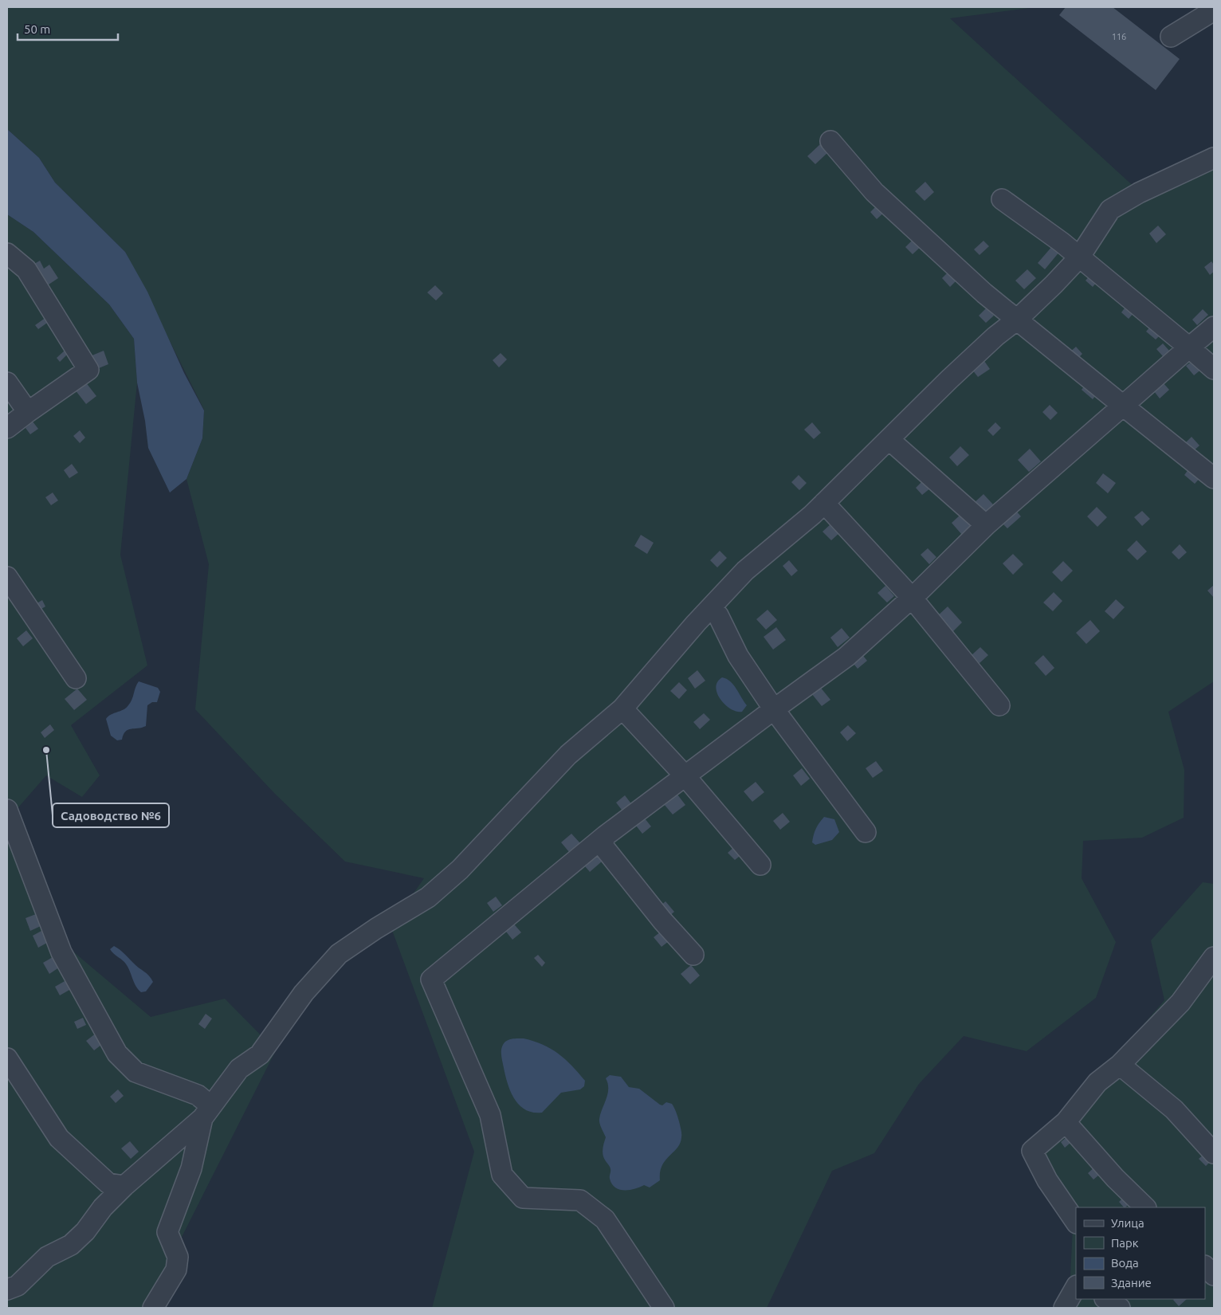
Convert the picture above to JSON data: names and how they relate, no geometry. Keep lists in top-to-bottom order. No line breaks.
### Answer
{"places":["Садоводство №6"],"house_numbers":["116"],"legend":["Улица","Парк","Вода","Здание"],"scale_bar":"50 m"}
